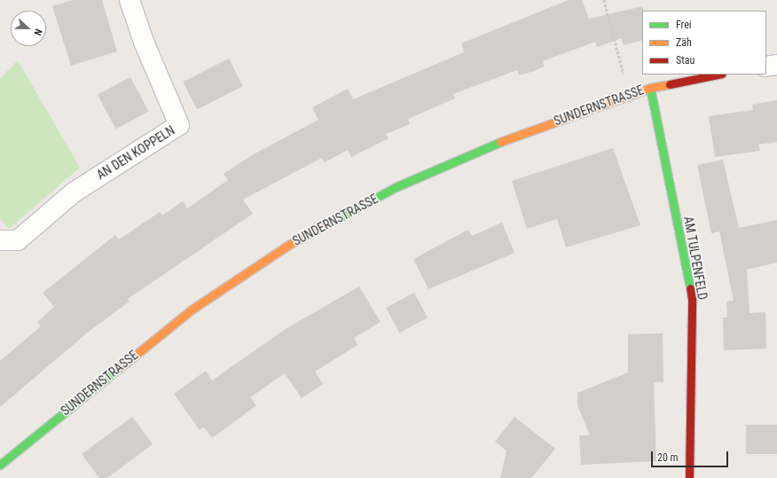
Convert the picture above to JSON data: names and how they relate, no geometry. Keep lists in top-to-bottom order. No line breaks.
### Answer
{"streets":{"street":["SUNDERNSTRASSE","AN DEN KOPPELN","AM TULPENFELD"]},"crossings":[["SUNDERNSTRASSE","AM TULPENFELD"]],"legend":["Frei","Zäh","Stau"],"scale_bar":"20 m","north":"right"}
